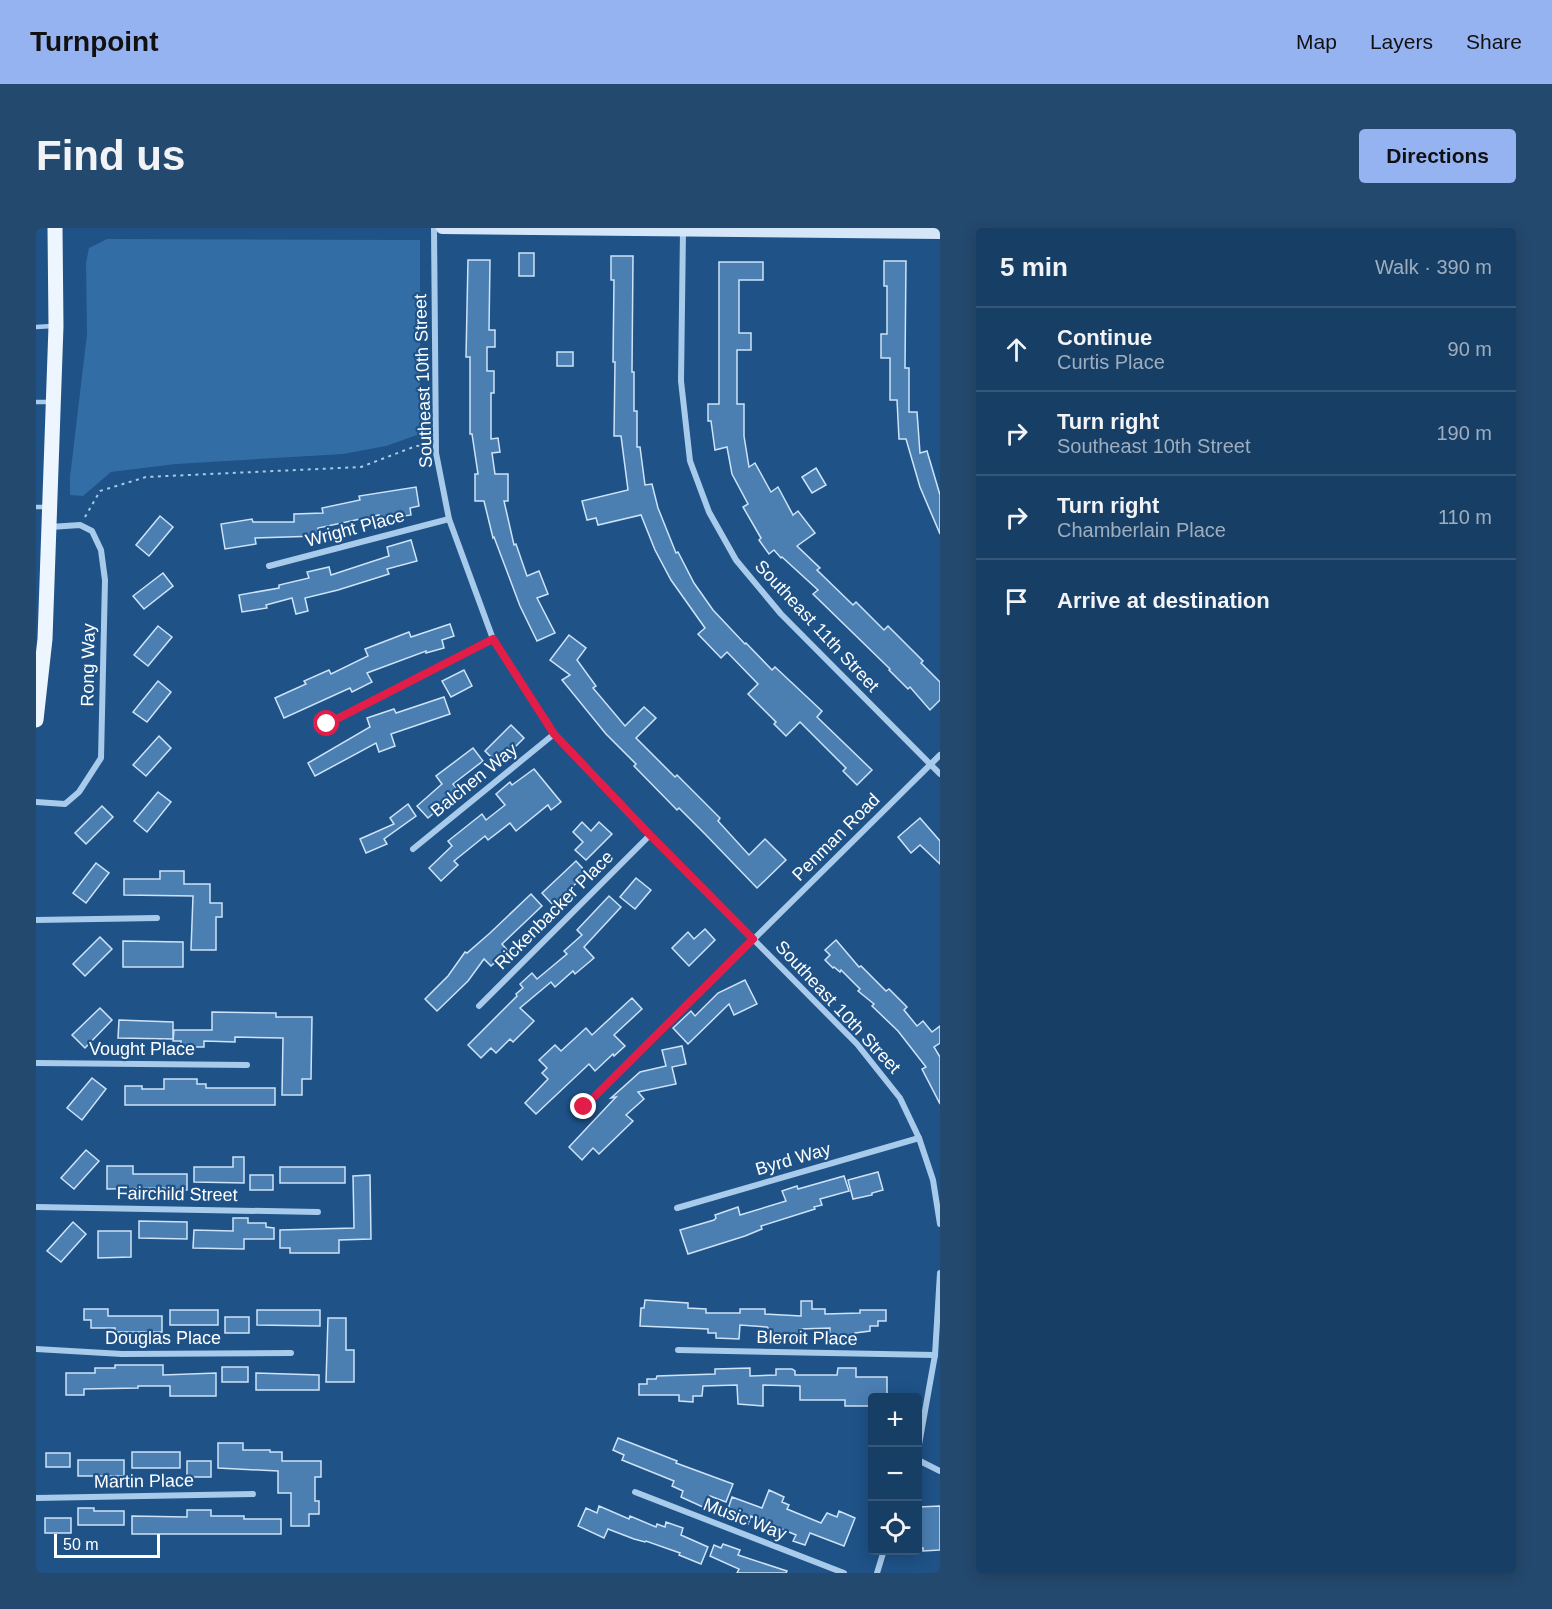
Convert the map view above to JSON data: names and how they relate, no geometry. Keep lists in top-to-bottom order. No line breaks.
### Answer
{"streets":{"street":["Southeast 10th Street","Wright Place","Southeast 11th Street","Rong Way","Balchen Way","Penman Road","Rickenbacker Place","Vought Place","Byrd Way","Fairchild Street","Douglas Place","Bleroit Place","Martin Place","Music Way"]},"crossings":[["Southeast 10th Street","Wright Place"],["Southeast 10th Street","Balchen Way"],["Southeast 10th Street","Penman Road"],["Southeast 10th Street","Rickenbacker Place"],["Southeast 10th Street","Byrd Way"],["Southeast 11th Street","Penman Road"]],"scale_bar":"50 m","page":{"header":"Turnpoint","nav":["Map","Layers","Share"],"buttons":"Directions","title":"Find us","heading":["5 min","Walk · 390 m"],"list":[["Continue","Curtis Place","90 m"],["Turn right","Southeast 10th Street","190 m"],["Turn right","Chamberlain Place","110 m"],"Arrive at destination"],"map_buttons":["+","−"],"scale":"50 m"}}
